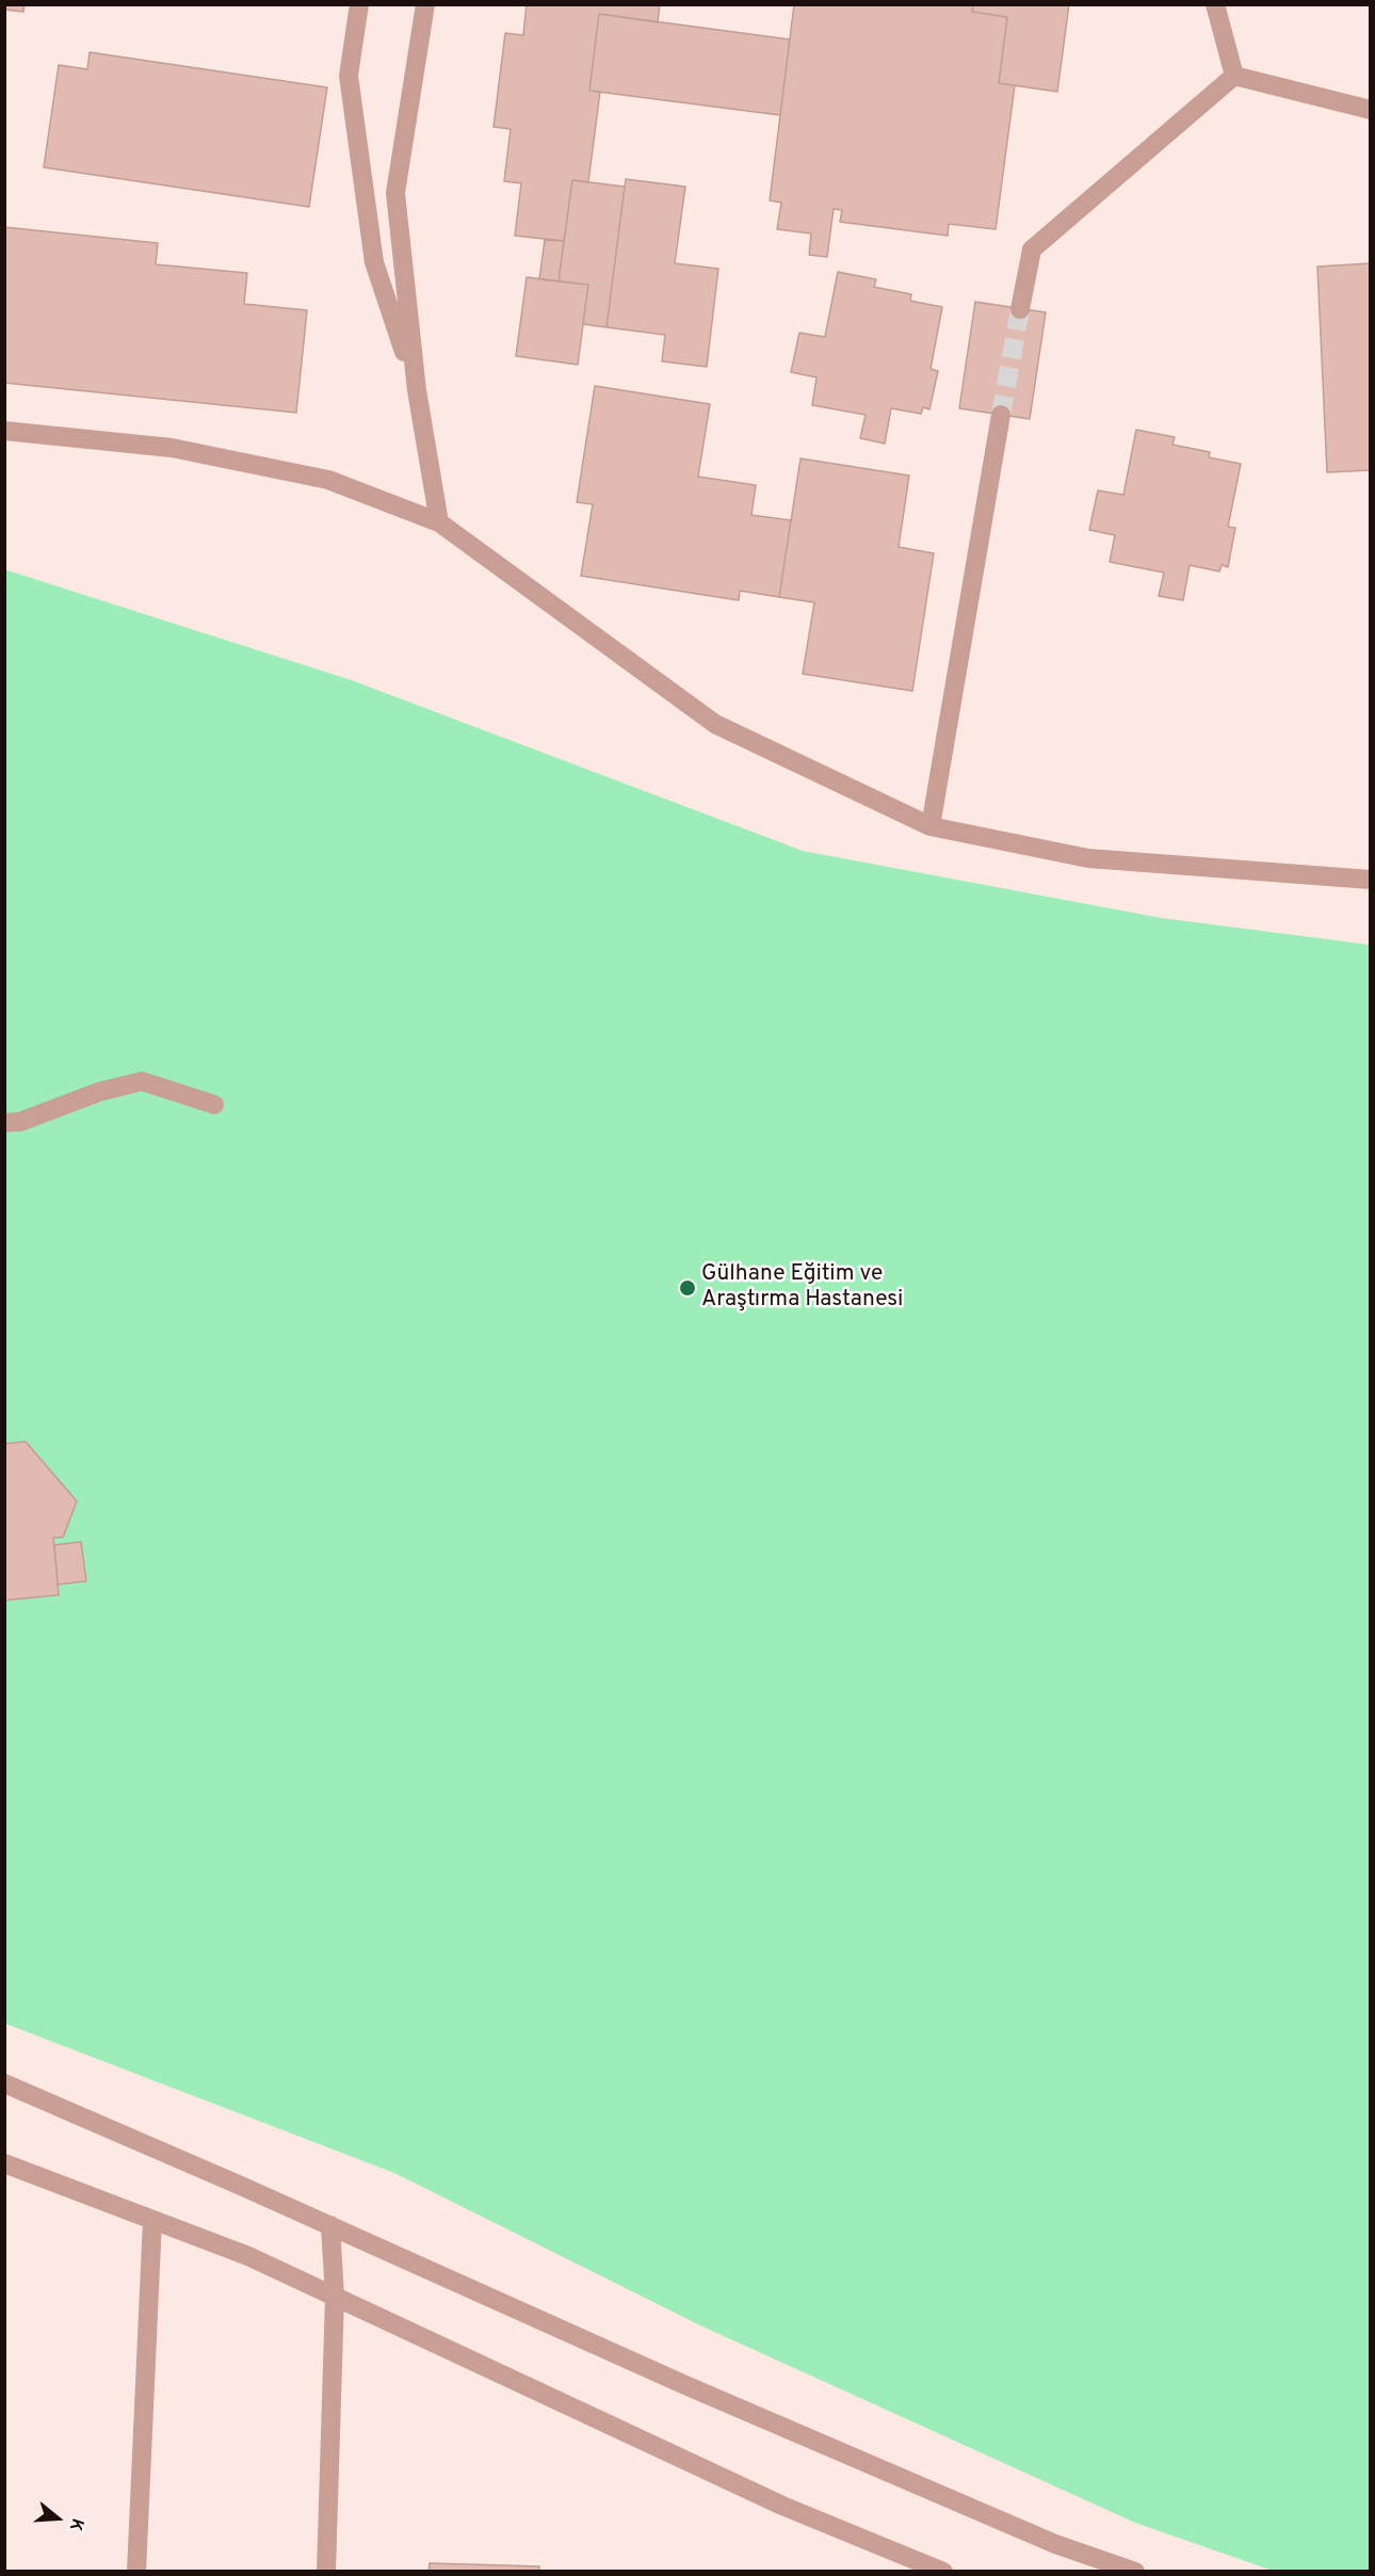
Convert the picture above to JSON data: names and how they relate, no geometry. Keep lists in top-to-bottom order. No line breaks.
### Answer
{"places":["Gülhane Eğitim ve Araştırma Hastanesi"],"north":"right"}
